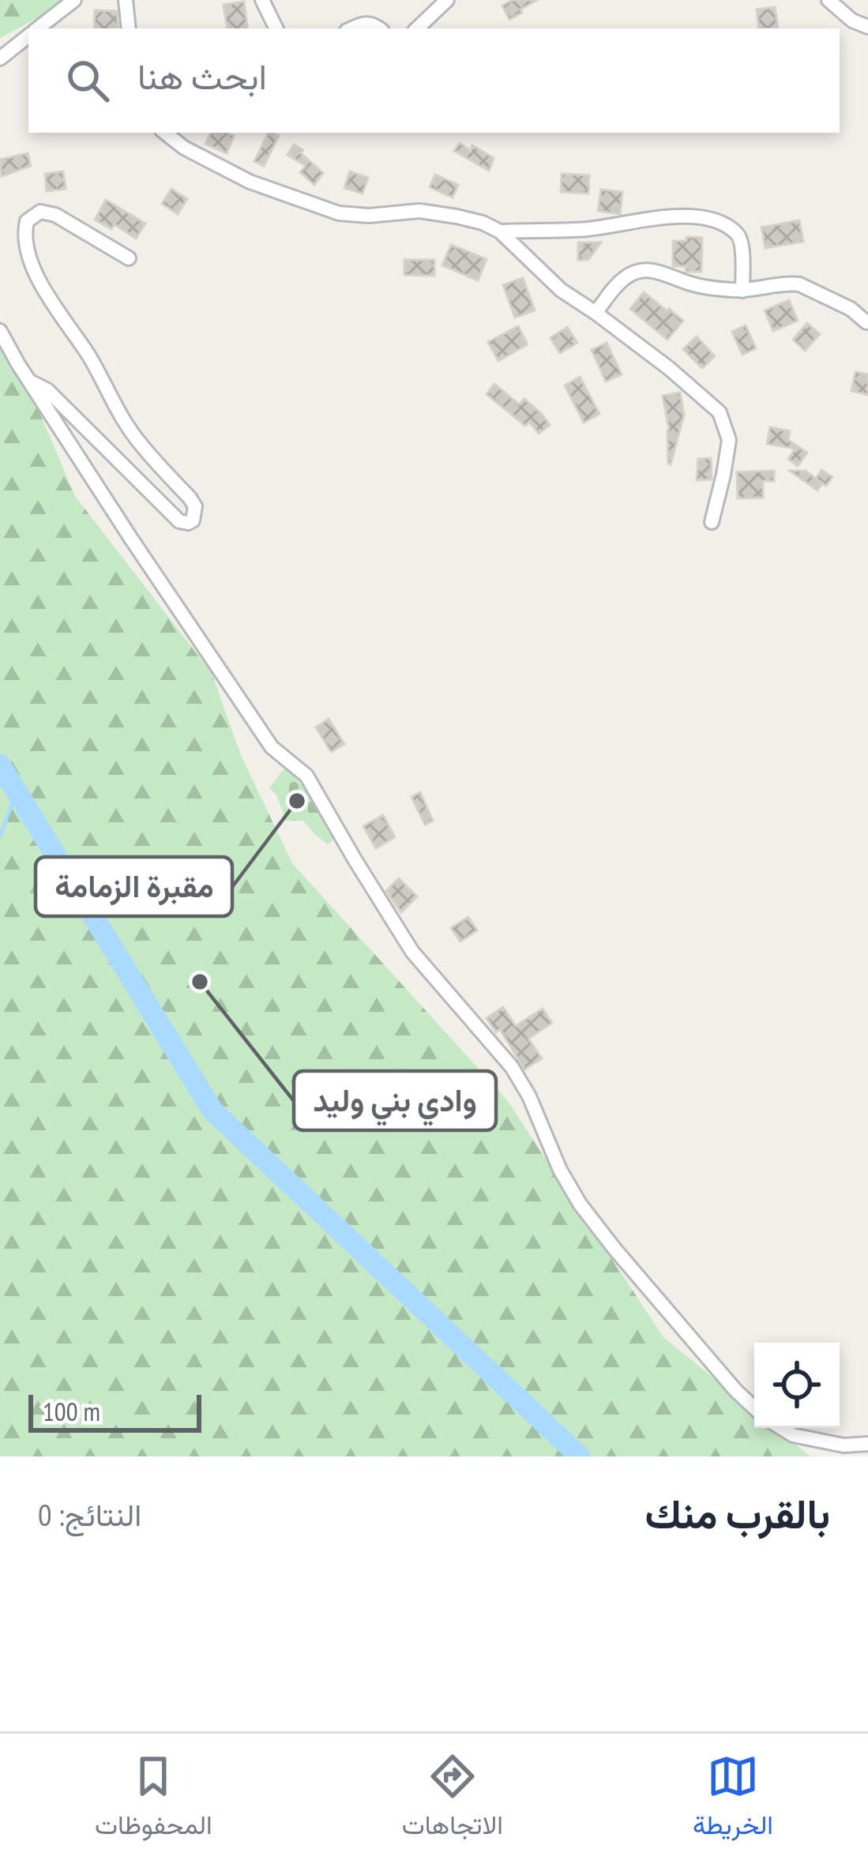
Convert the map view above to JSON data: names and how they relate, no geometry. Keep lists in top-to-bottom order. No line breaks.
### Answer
{"places":["مقبرة الزمامة","وادي بني وليد"],"scale_bar":"100 m","page":{"search":"ابحث هنا","scale":"100 m","heading":["بالقرب منك","النتائج: 0"],"nav":["الخريطة","الاتجاهات","المحفوظات"]}}
